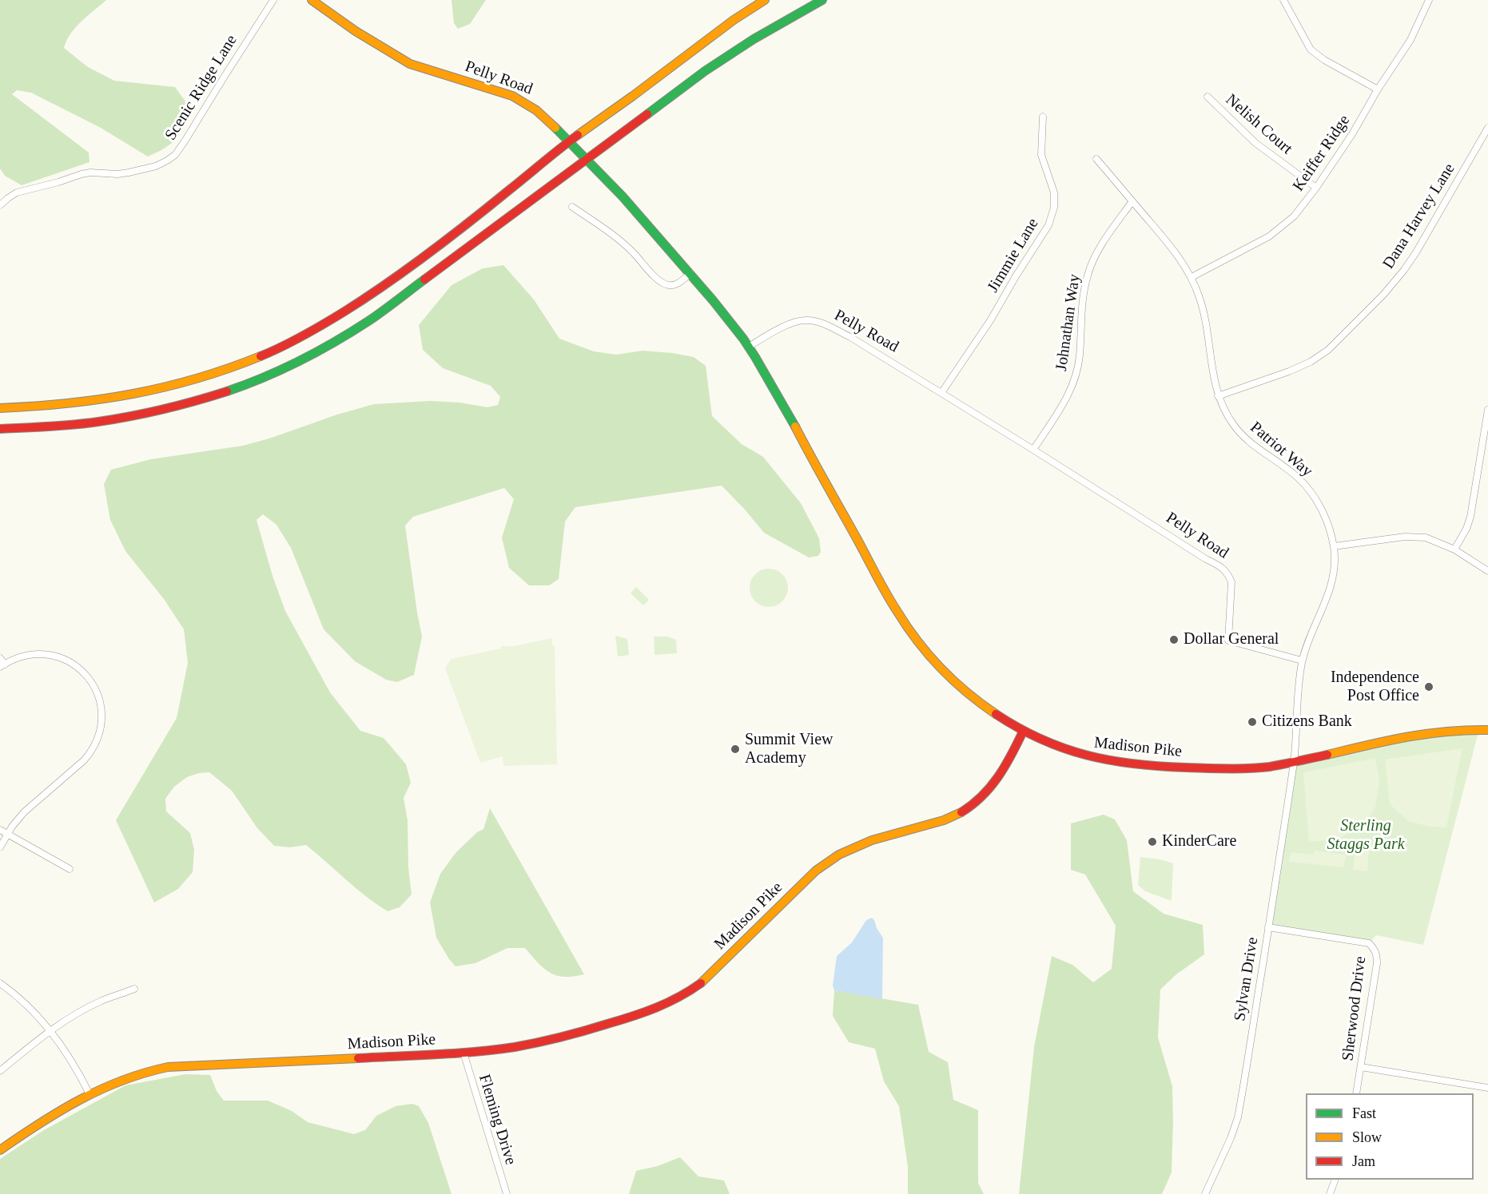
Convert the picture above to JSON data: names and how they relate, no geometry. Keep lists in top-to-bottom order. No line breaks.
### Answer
{"streets":{"main road":["Pelly Road","Madison Pike"],"street":["Scenic Ridge Lane","Nelish Court","Keiffer Ridge","Dana Harvey Lane","Jimmie Lane","Johnathan Way","Patriot Way","Sylvan Drive","Sherwood Drive","Fleming Drive"]},"crossings":[["Pelly Road","Jimmie Lane"],["Pelly Road","Johnathan Way"],["Pelly Road","Patriot Way"],["Nelish Court","Keiffer Ridge"],["Keiffer Ridge","Patriot Way"],["Dana Harvey Lane","Patriot Way"],["Johnathan Way","Patriot Way"],["Patriot Way","Madison Pike"],["Patriot Way","Sylvan Drive"],["Madison Pike","Sylvan Drive"],["Madison Pike","Fleming Drive"],["Sylvan Drive","Sherwood Drive"]],"parks":["Sterling Staggs Park"],"places":["Dollar General","Independence Post Office","Citizens Bank","Summit View Academy","KinderCare"],"legend":["Fast","Slow","Jam"]}
